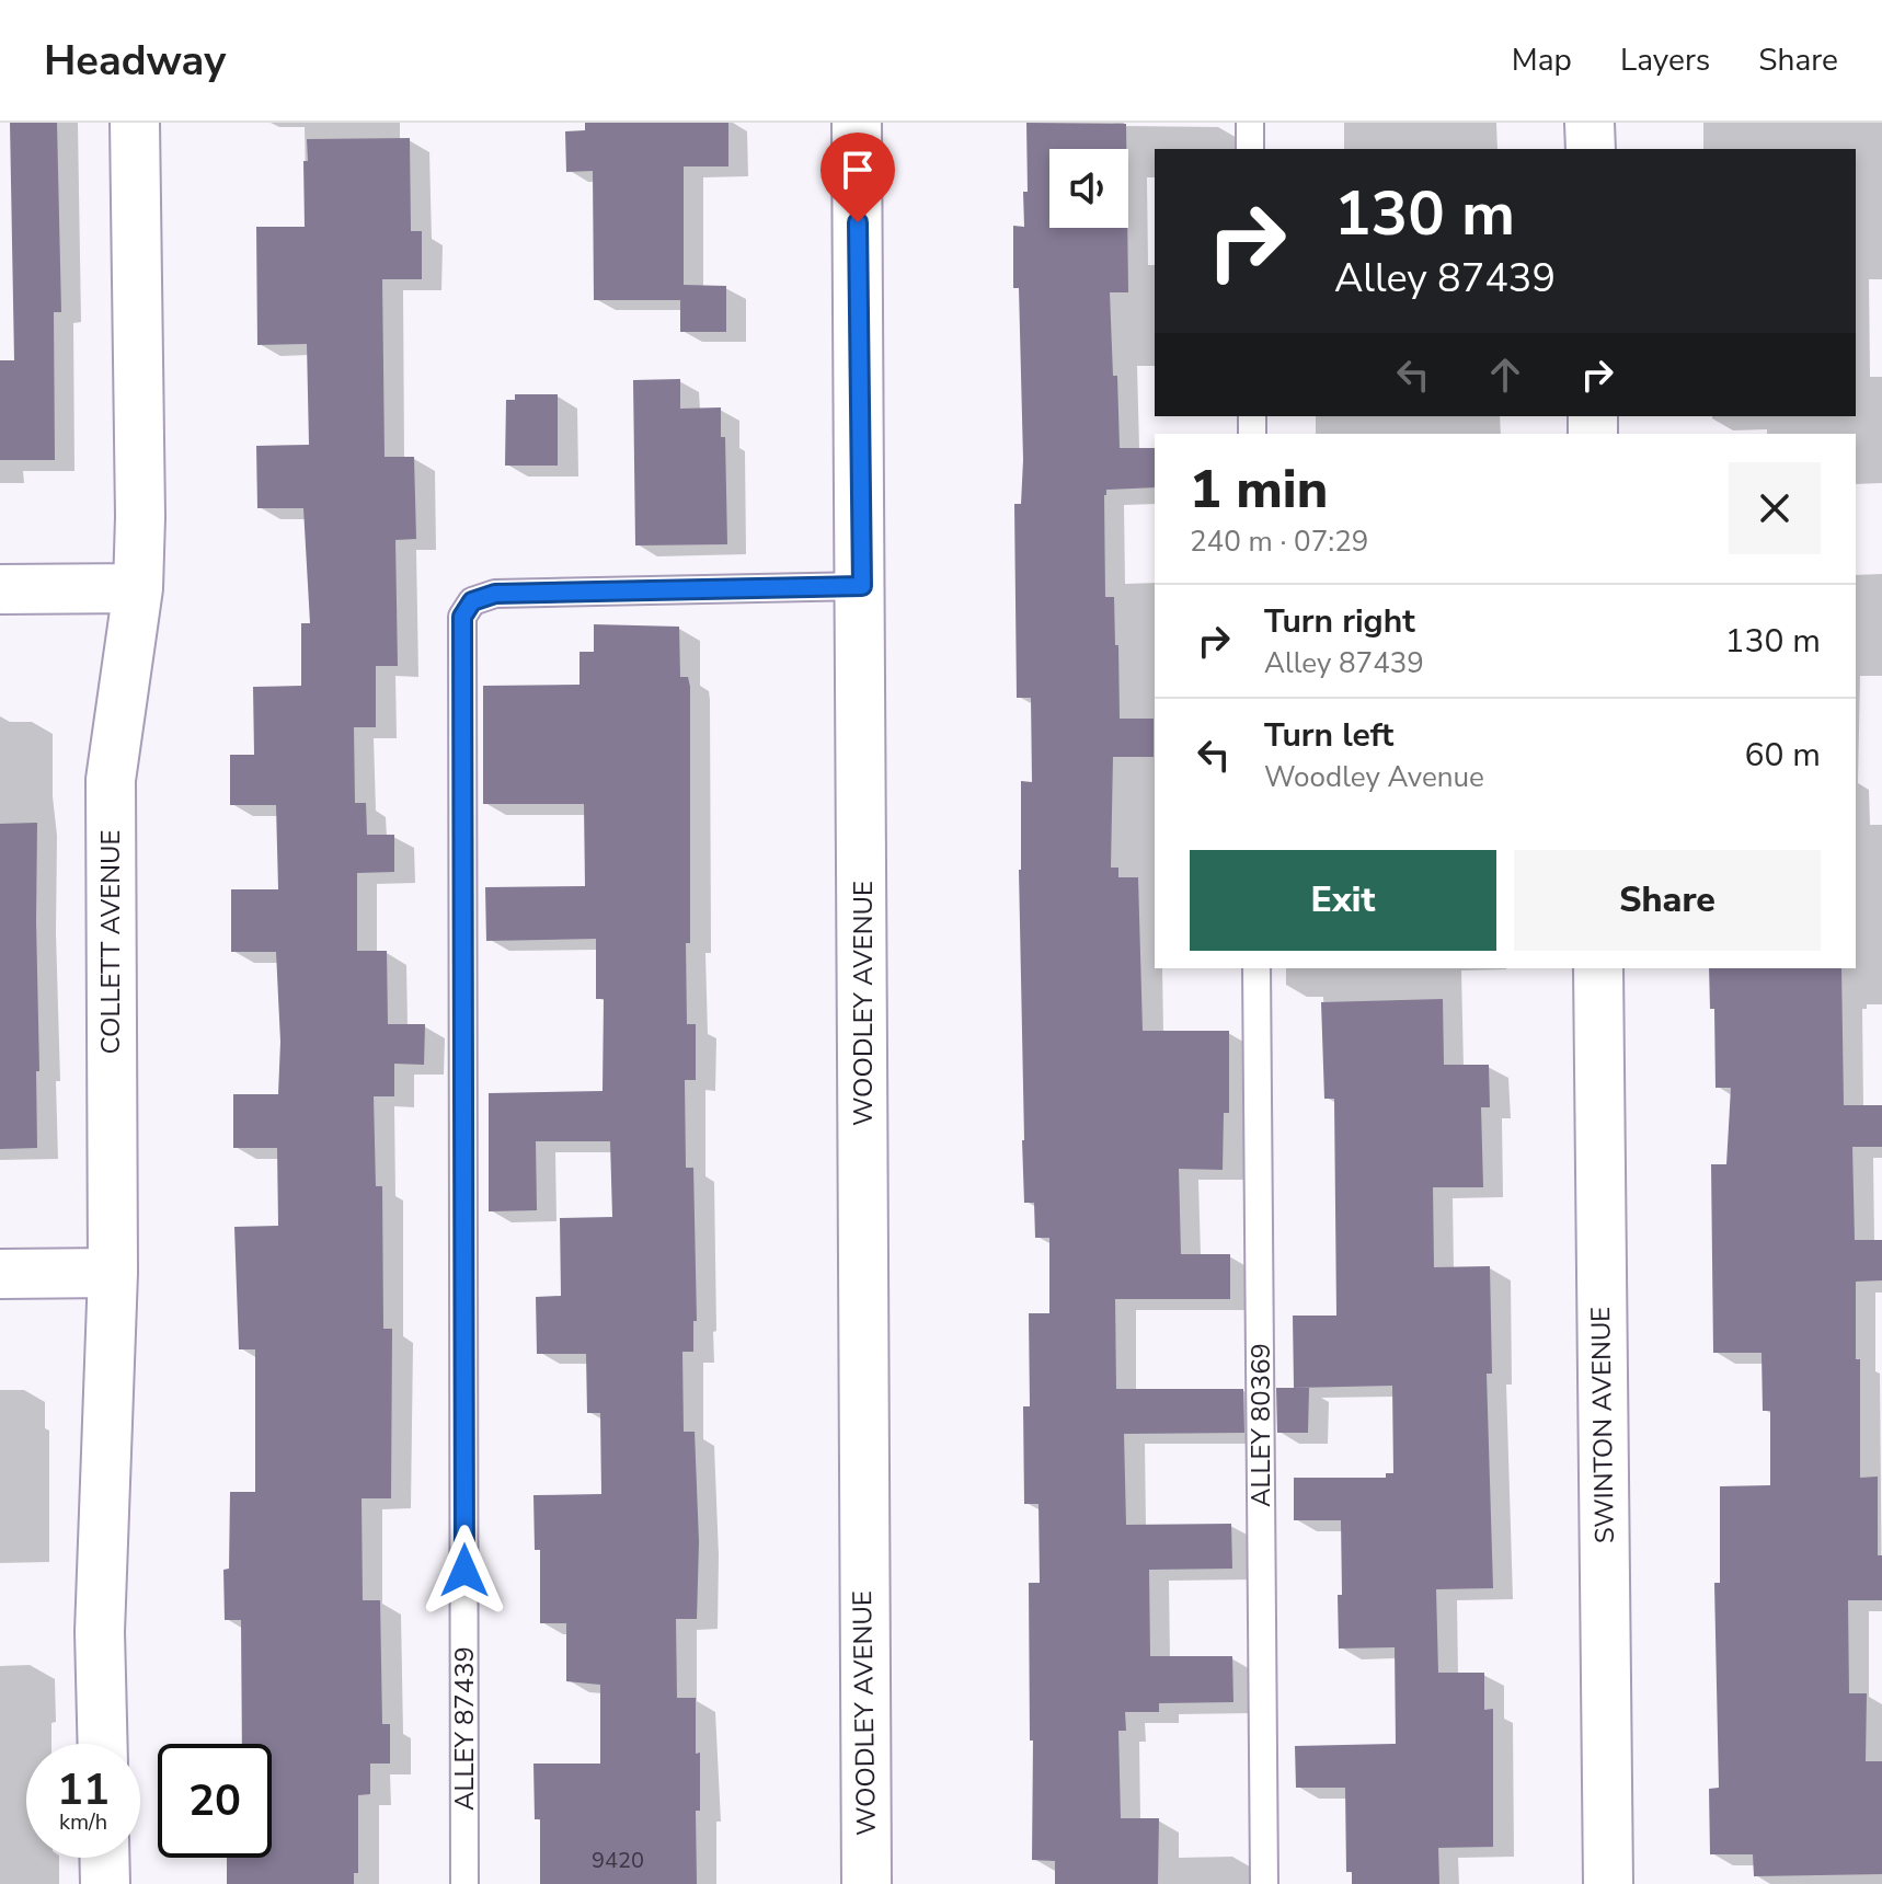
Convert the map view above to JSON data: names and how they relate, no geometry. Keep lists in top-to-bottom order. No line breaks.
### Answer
{"streets":{"street":["COLLETT AVENUE","WOODLEY AVENUE","SWINTON AVENUE"],"lane":["ALLEY 80369","ALLEY 87439"]},"crossings":[["WOODLEY AVENUE","ALLEY 87439"]],"house_numbers":["9420"],"page":{"header":"Headway","nav":["Map","Layers","Share"],"turn":["130 m","Alley 87439"],"heading":["1 min","240 m · 07:29"],"list":[{"name":"Turn right","note":"Alley 87439","value":"130 m"},{"name":"Turn left","note":"Woodley Avenue","value":"60 m"}],"buttons":["Exit","Share"],"speed":"11 km/h","limit":"20"}}
